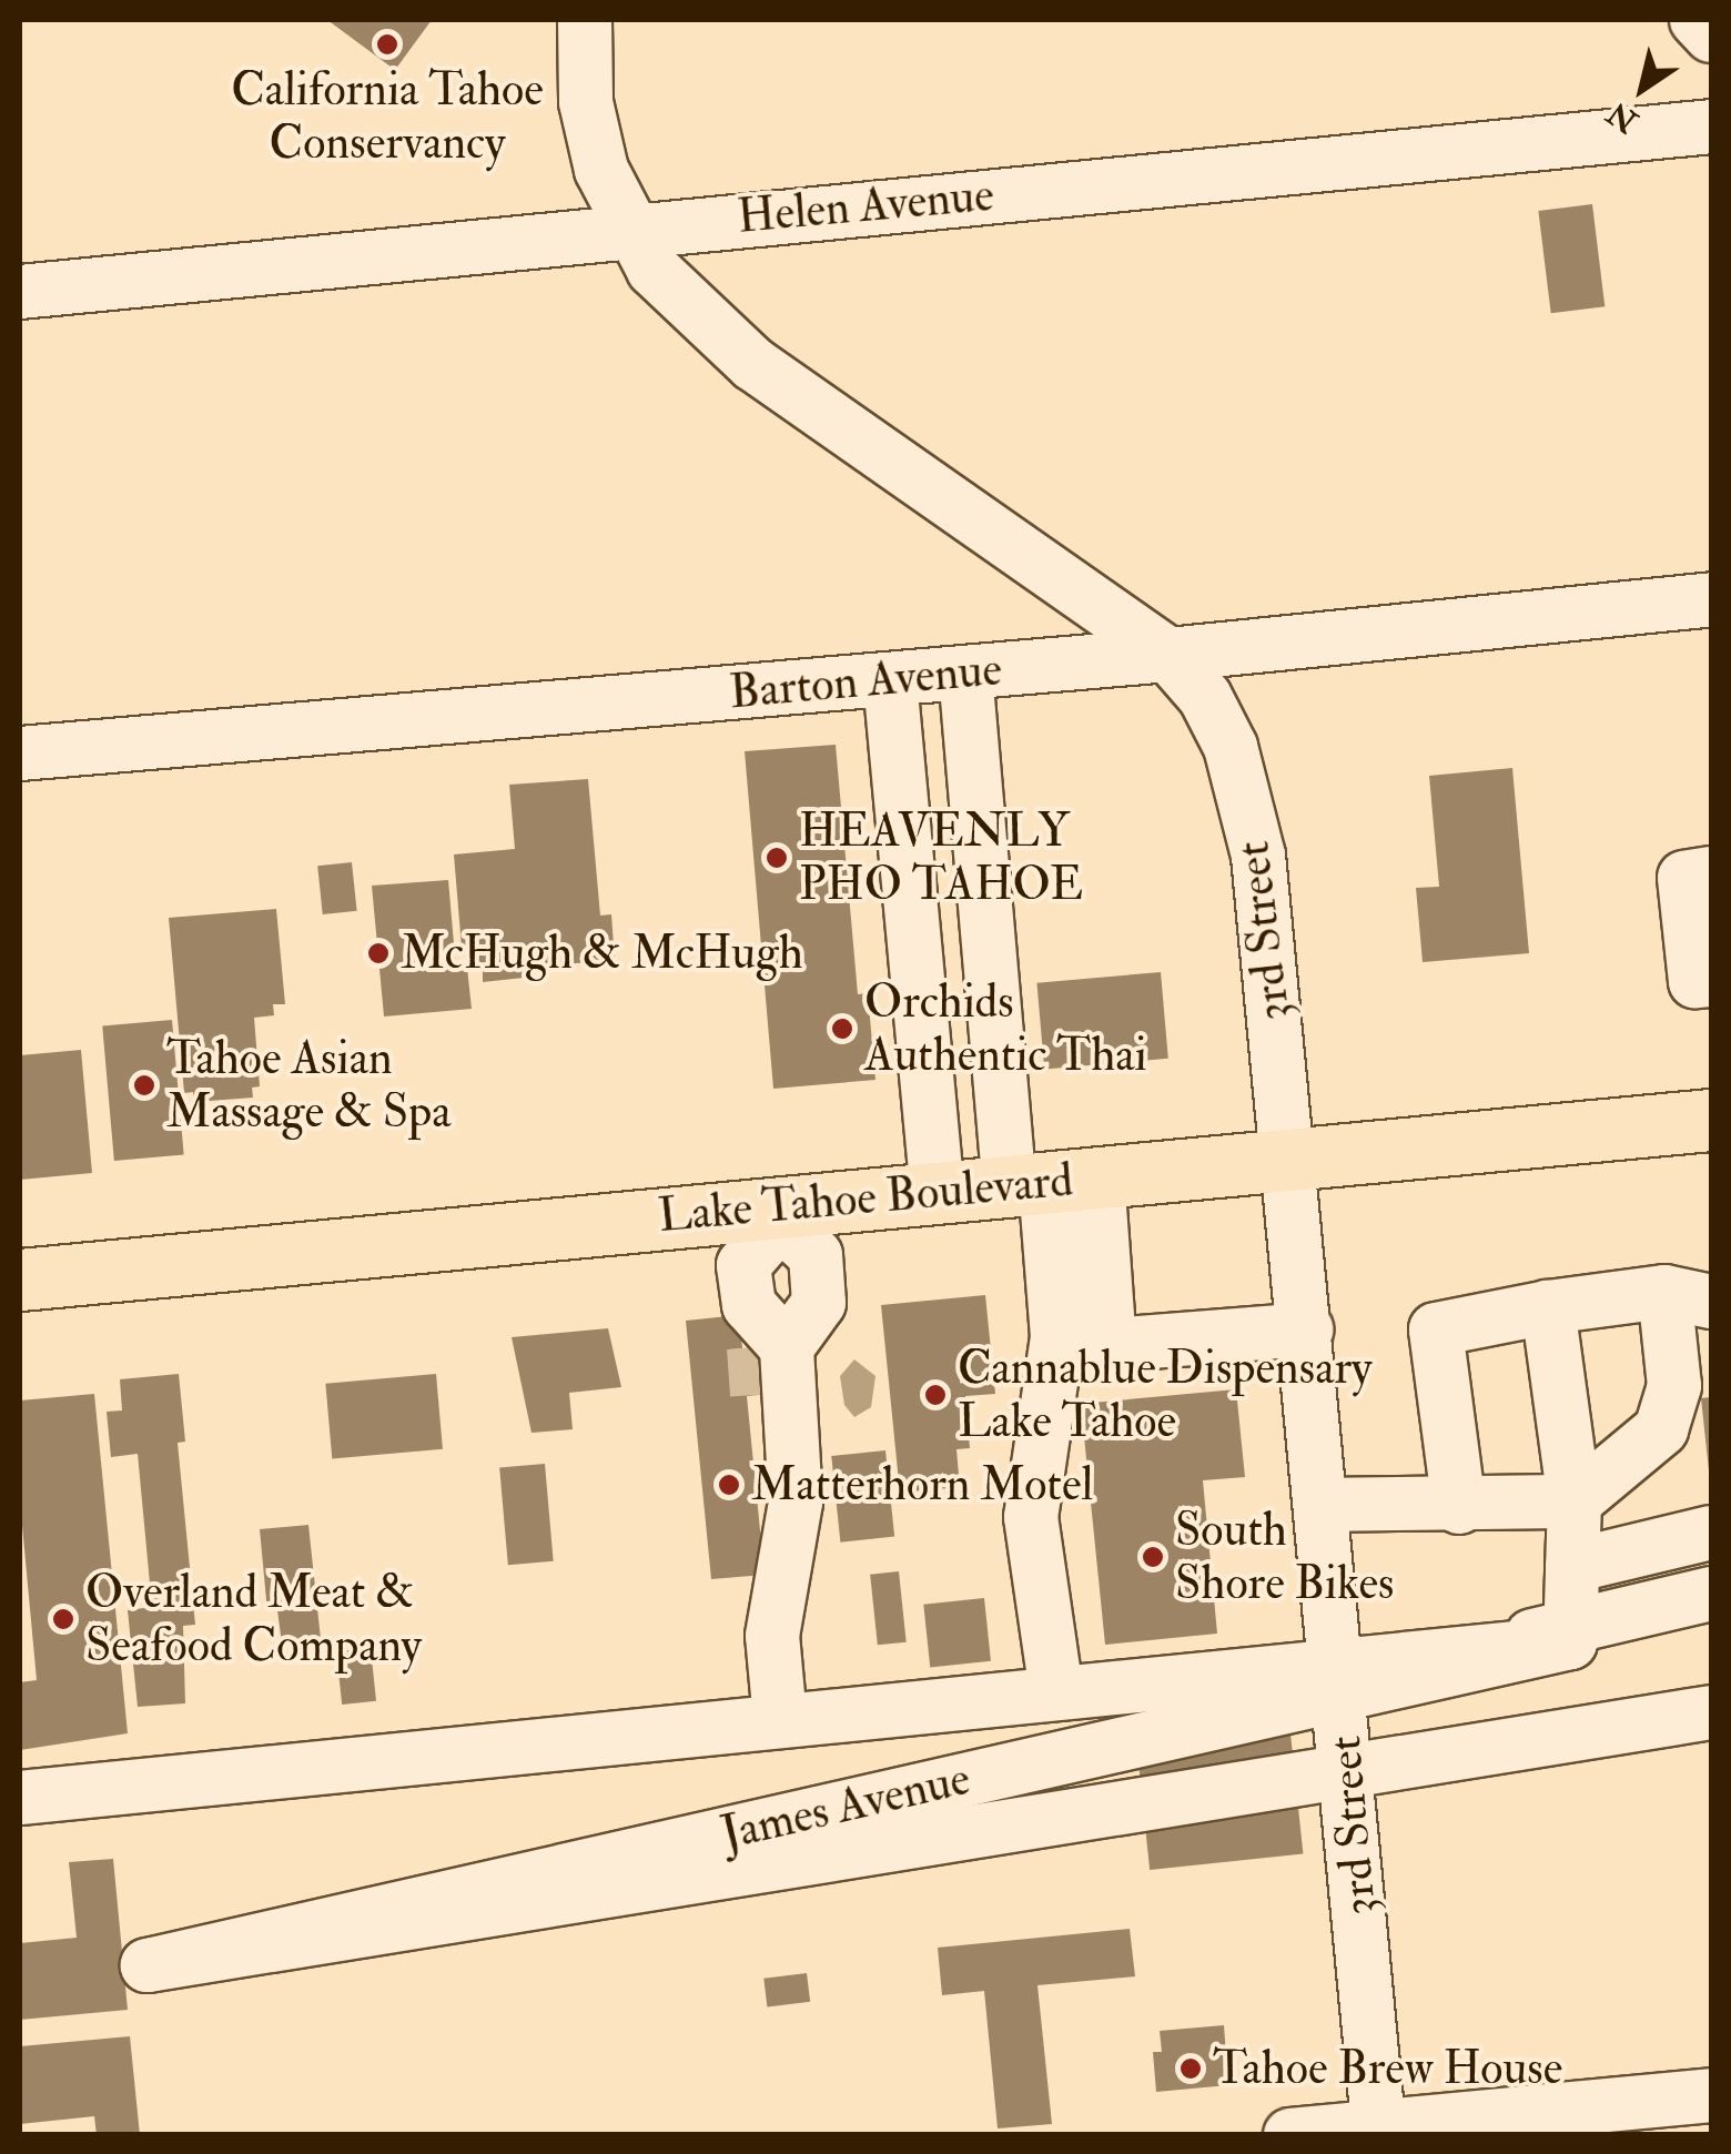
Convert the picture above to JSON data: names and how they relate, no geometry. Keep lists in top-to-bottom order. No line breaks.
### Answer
{"streets":{"highway":["Lake Tahoe Boulevard"],"street":["Helen Avenue","Barton Avenue","3rd Street","James Avenue"]},"crossings":[["Helen Avenue","3rd Street"],["Barton Avenue","3rd Street"],["3rd Street","Lake Tahoe Boulevard"],["3rd Street","James Avenue"]],"places":["California Tahoe Conservancy","HEAVENLY PHO TAHOE","McHugh & McHugh","Orchids Authentic Thai","Tahoe Asian Massage & Spa","Cannablue Dispensary Lake Tahoe","Matterhorn Motel","South Shore Bikes","Overland Meat & Seafood Company","Tahoe Brew House"],"north":"bottom left"}
